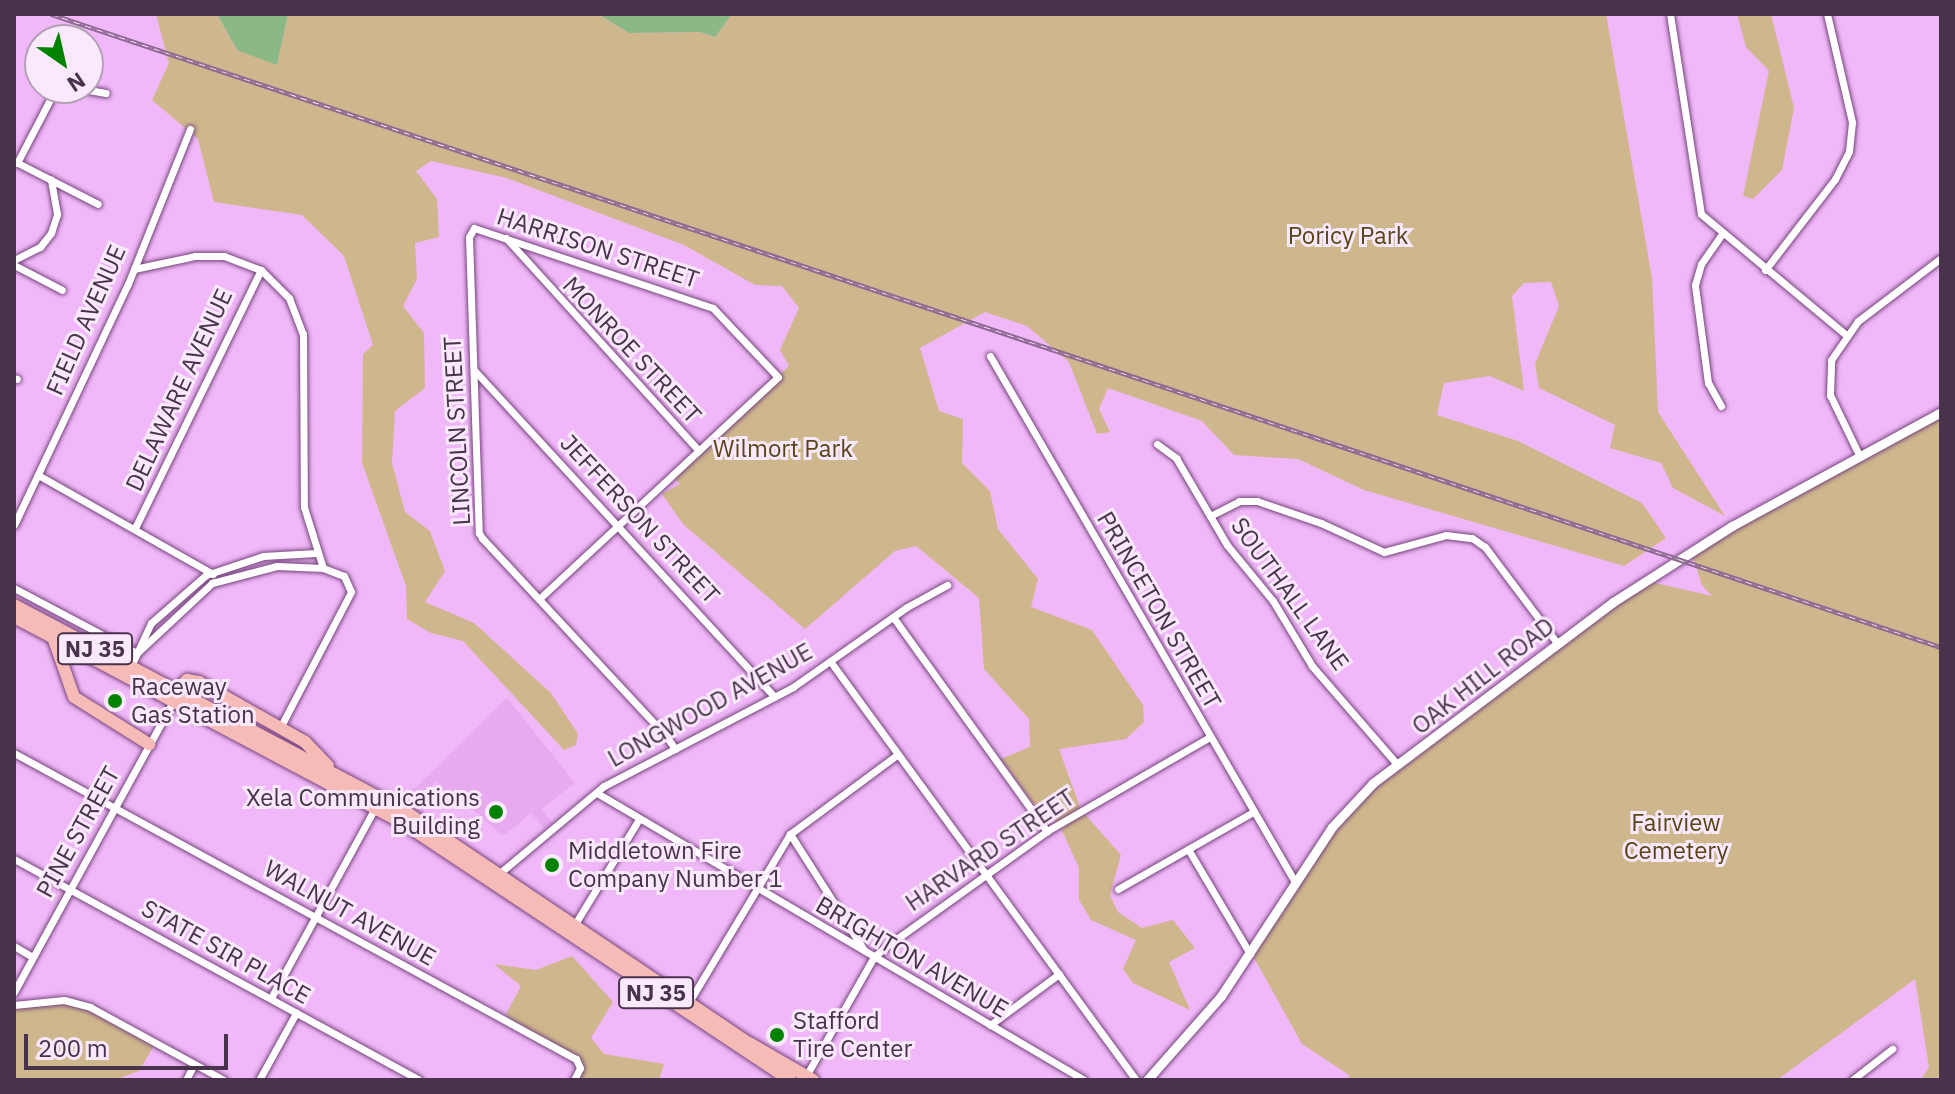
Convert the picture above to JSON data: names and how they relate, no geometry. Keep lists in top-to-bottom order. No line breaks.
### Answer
{"streets":{"highway":["NJ 35"],"street":["HARRISON STREET","FIELD AVENUE","MONROE STREET","DELAWARE AVENUE","LINCOLN STREET","JEFFERSON STREET","SOUTHALL LANE","PRINCETON STREET","OAK HILL ROAD","LONGWOOD AVENUE","PINE STREET","HARVARD STREET","WALNUT AVENUE","STATE SIR PLACE","BRIGHTON AVENUE"]},"crossings":[["HARRISON STREET","MONROE STREET"],["HARRISON STREET","LINCOLN STREET"],["LINCOLN STREET","JEFFERSON STREET"],["LINCOLN STREET","LONGWOOD AVENUE"],["JEFFERSON STREET","LONGWOOD AVENUE"],["SOUTHALL LANE","OAK HILL ROAD"],["PRINCETON STREET","OAK HILL ROAD"],["PRINCETON STREET","HARVARD STREET"],["NJ 35","LONGWOOD AVENUE"],["NJ 35","PINE STREET"],["NJ 35","HARVARD STREET"],["LONGWOOD AVENUE","BRIGHTON AVENUE"],["PINE STREET","WALNUT AVENUE"],["PINE STREET","STATE SIR PLACE"],["HARVARD STREET","BRIGHTON AVENUE"]],"parks":["Poricy Park","Wilmort Park","Fairview Cemetery"],"places":["Raceway Gas Station","Xela Communications Building","Middletown Fire Company Number 1","Stafford Tire Center"],"scale_bar":"200 m","north":"bottom right"}
